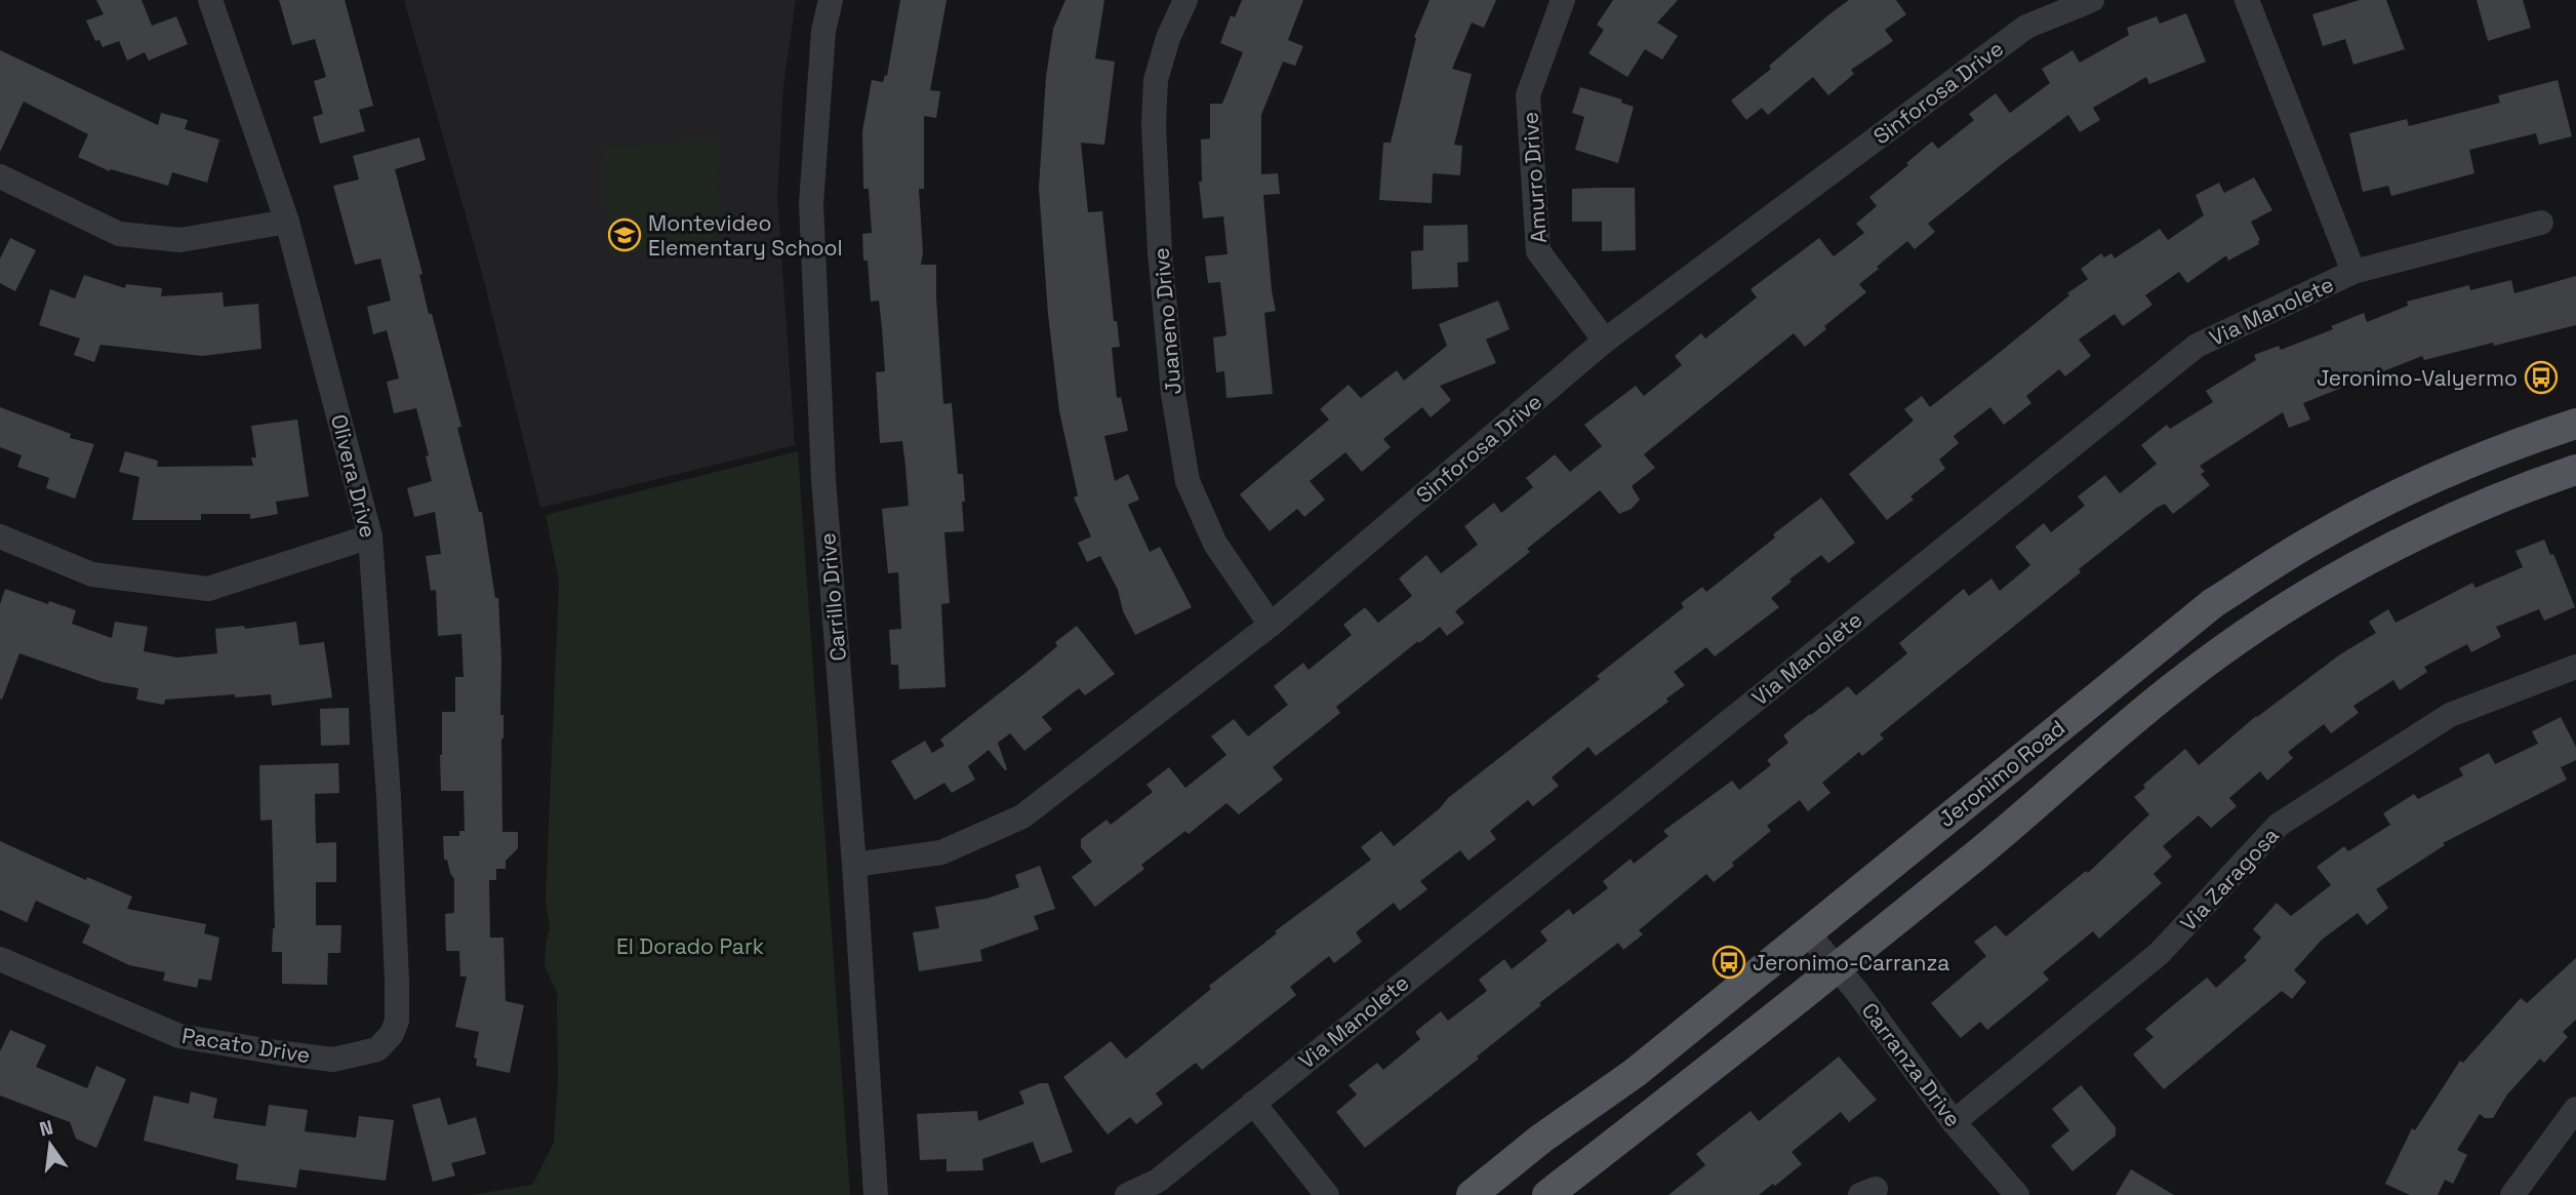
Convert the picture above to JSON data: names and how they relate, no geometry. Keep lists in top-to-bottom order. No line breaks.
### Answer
{"streets":{"main road":["Jeronimo Road"],"street":["Sinforosa Drive","Amurro Drive","Via Manolete","Juaneno Drive","Olivera Drive","Carrillo Drive","Via Zaragosa","Pacato Drive","Carranza Drive"]},"crossings":[["Sinforosa Drive","Amurro Drive"],["Sinforosa Drive","Juaneno Drive"],["Sinforosa Drive","Carrillo Drive"],["Olivera Drive","Pacato Drive"],["Jeronimo Road","Carranza Drive"],["Via Zaragosa","Carranza Drive"]],"parks":["El Dorado Park"],"places":{"school or university":["Montevideo Elementary School"],"bus stop":["Jeronimo-Valyermo","Jeronimo-Carranza"]},"north":"top"}
